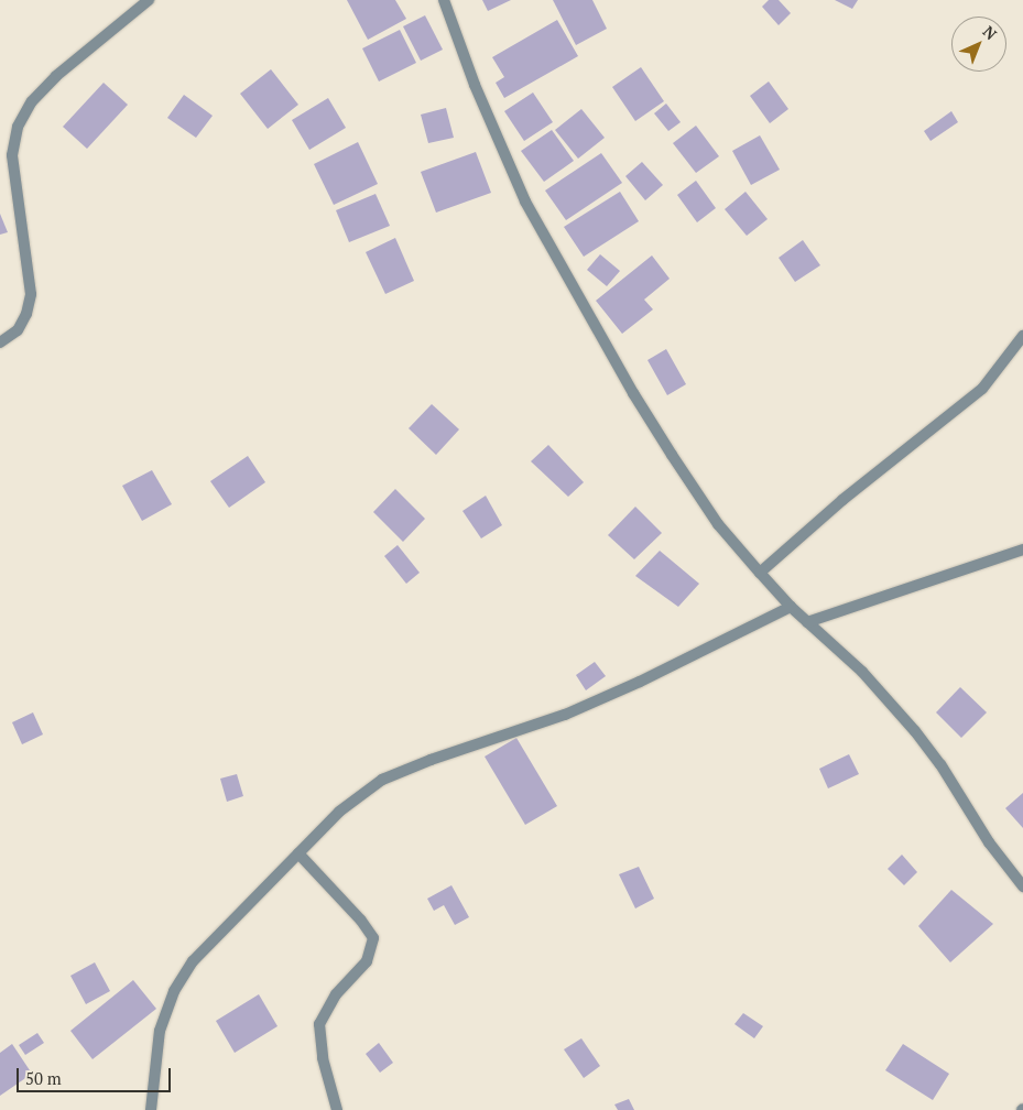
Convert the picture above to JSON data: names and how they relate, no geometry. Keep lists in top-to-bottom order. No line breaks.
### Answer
{"scale_bar":"50 m","north":"top right"}
